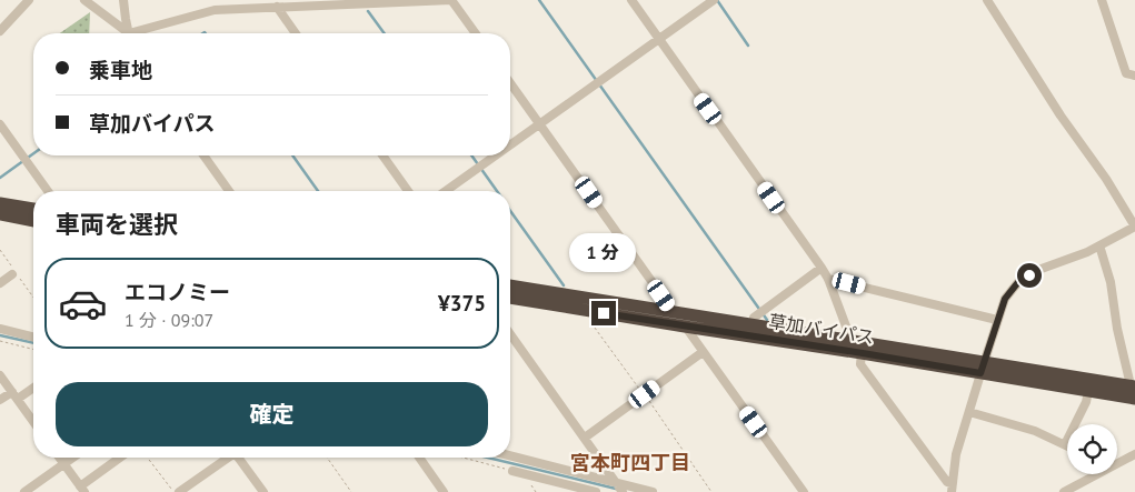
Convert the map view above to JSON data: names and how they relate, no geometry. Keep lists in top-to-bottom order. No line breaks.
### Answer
{"streets":{"highway":["草加バイパス"]},"districts":["宮本町四丁目"],"page":{"banner":["乗車地","草加バイパス"],"heading":"車両を選択","bubble":"1 分","list":[{"name":"エコノミー","note":"1 分 · 09:07","value":"¥375"}],"buttons":"確定"}}
